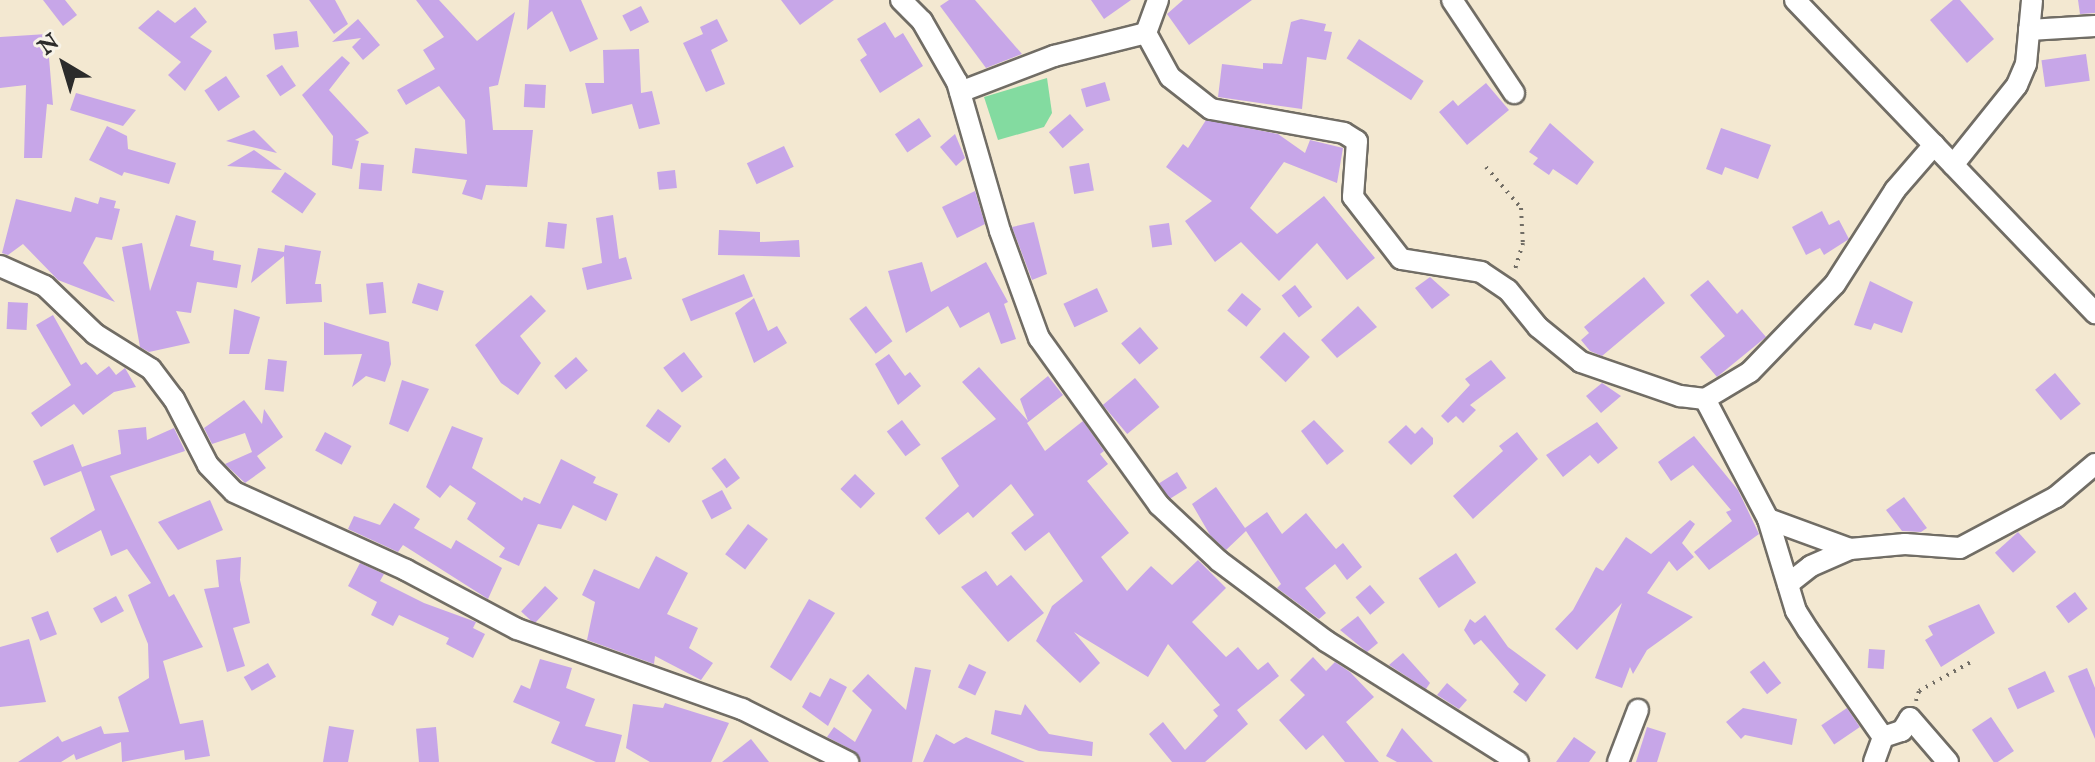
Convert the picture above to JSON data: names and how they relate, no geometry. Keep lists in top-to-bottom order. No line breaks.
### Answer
{"north":"top left"}
